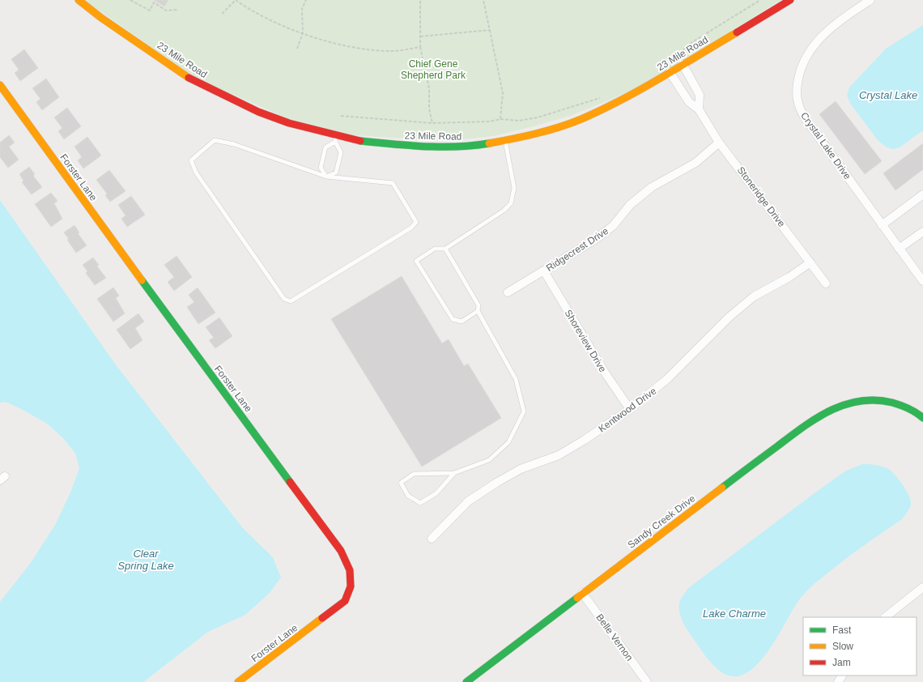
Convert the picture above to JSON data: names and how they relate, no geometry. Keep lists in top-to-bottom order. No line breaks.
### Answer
{"streets":{"street":["23 Mile Road","Crystal Lake Drive","Forster Lane","Stoneridge Drive","Ridgecrest Drive","Shoreview Drive","Kentwood Drive","Sandy Creek Drive","Belle Vernon"]},"crossings":[["23 Mile Road","Stoneridge Drive"],["Stoneridge Drive","Ridgecrest Drive"],["Stoneridge Drive","Kentwood Drive"],["Ridgecrest Drive","Shoreview Drive"],["Shoreview Drive","Kentwood Drive"],["Sandy Creek Drive","Belle Vernon"]],"water":["Crystal Lake","Clear Spring Lake","Lake Charme"],"parks":["Chief Gene Shepherd Park"],"legend":["Fast","Slow","Jam"]}
